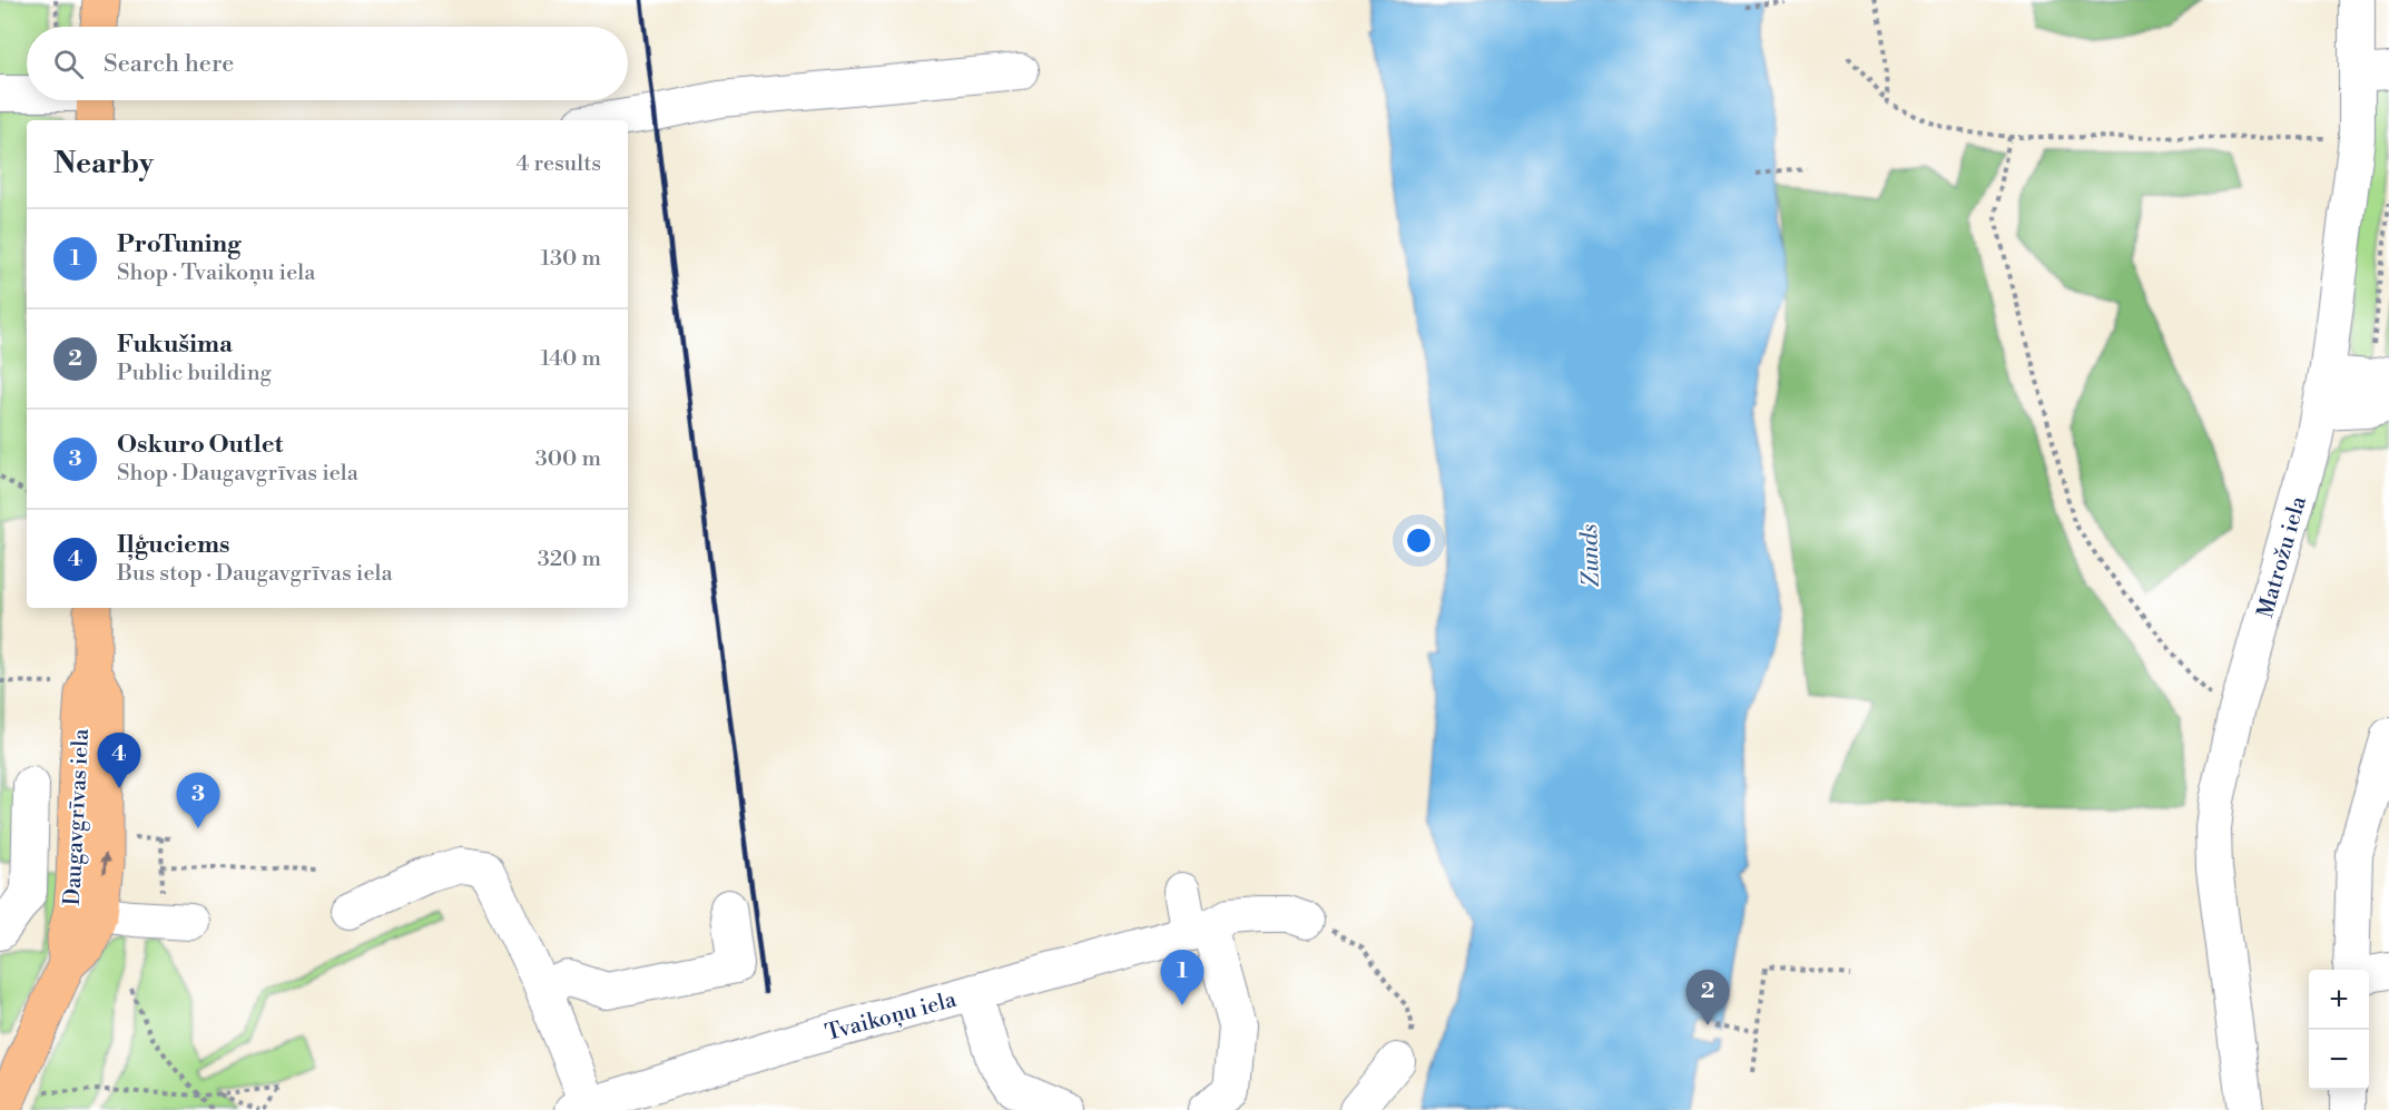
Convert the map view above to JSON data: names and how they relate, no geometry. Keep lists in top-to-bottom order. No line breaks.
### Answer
{"streets":{"main road":["Daugavgrīvas iela"],"street":["Matrožu iela","Tvaikoņu iela"]},"water":["Zunds"],"page":{"search":"Search here","heading":["Nearby","4 results"],"list":[{"mark":"1","name":"ProTuning","note":"Shop · Tvaikoņu iela","value":"130 m"},{"mark":"2","name":"Fukušima","note":"Public building","value":"140 m"},{"mark":"3","name":"Oskuro Outlet","note":"Shop · Daugavgrīvas iela","value":"300 m"},{"mark":"4","name":"Iļģuciems","note":"Bus stop · Daugavgrīvas iela","value":"320 m"}],"pins":["4","3","1","2"],"map_buttons":["+","−"]}}
